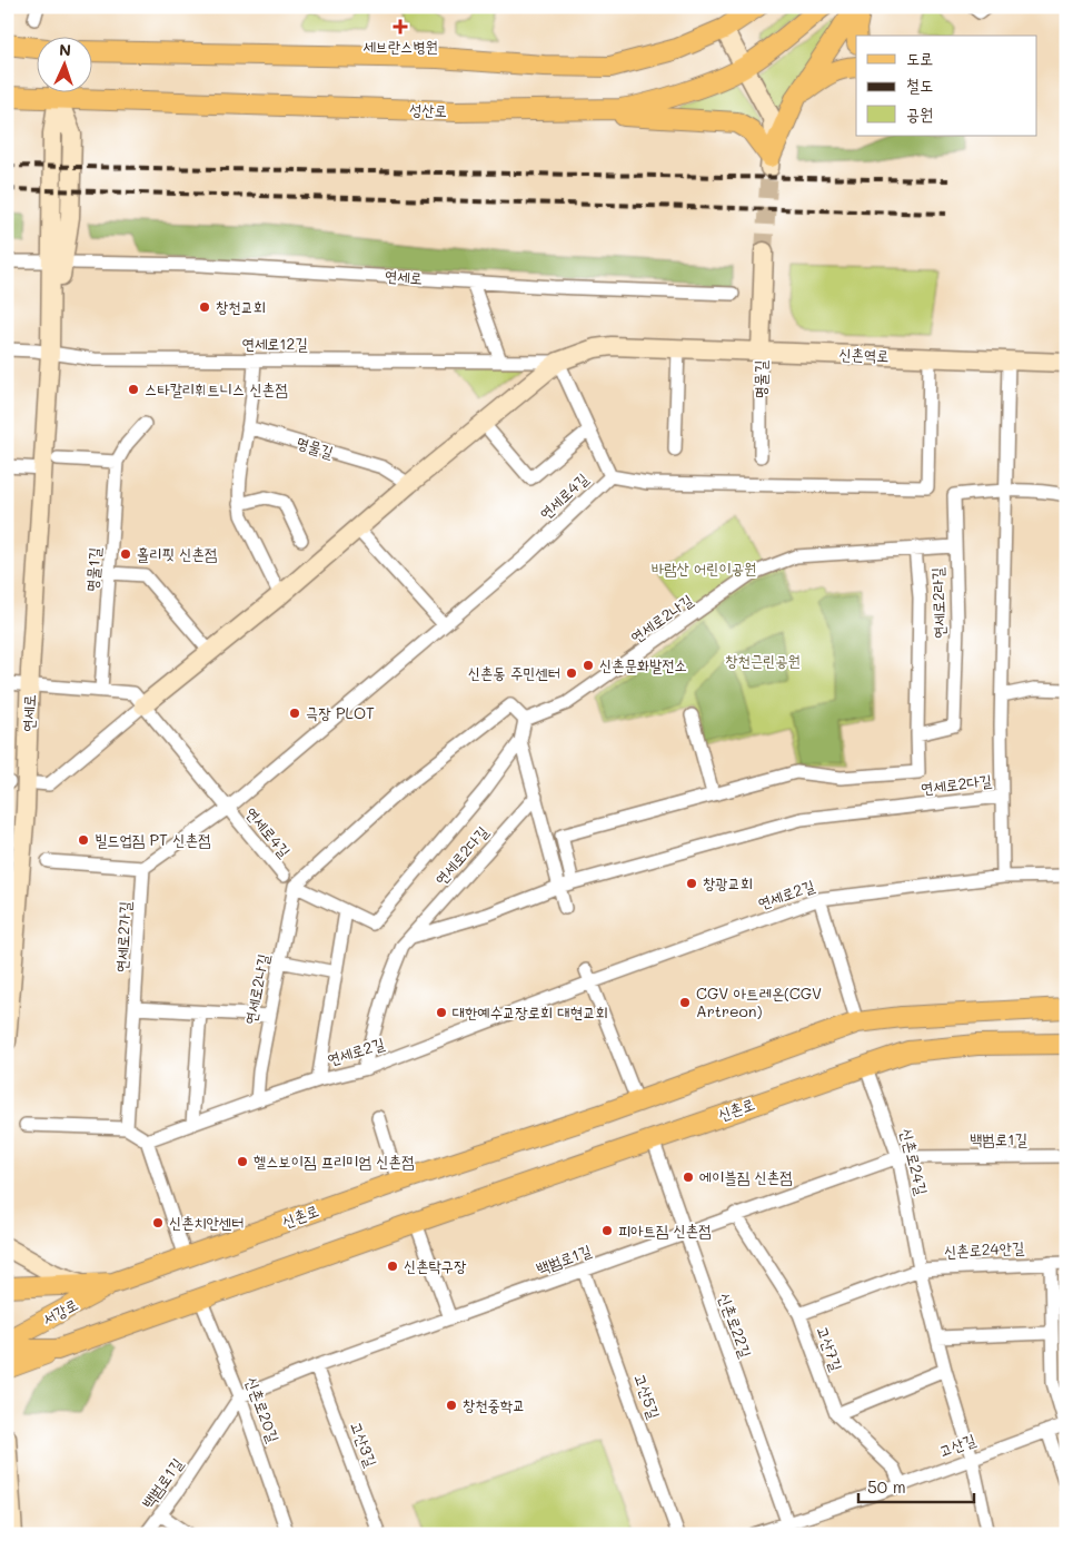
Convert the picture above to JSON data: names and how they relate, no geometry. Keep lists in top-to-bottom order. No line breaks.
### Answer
{"streets":{"main road":["성산로","신촌로","서강로"],"street":["연세로","연세로12길","신촌역로","명물길","연세로4길","명물1길","연세로2라길","연세로2나길","연세로2다길","연세로2길","연세로2가길","백범로1길","신촌로24길","신촌로24안길","신촌로22길","고산7길","고산5길","신촌로20길","고산3길","고산길"]},"crossings":[["연세로","연세로12길"],["연세로","명물1길"],["연세로12길","명물길"],["신촌역로","명물길"],["신촌역로","연세로4길"],["신촌역로","연세로2다길"],["연세로4길","연세로2가길"],["연세로2라길","연세로2나길"],["연세로2라길","연세로2다길"],["연세로2나길","연세로2길"],["연세로2다길","연세로2길"],["신촌로","신촌로24길"],["신촌로","서강로"],["신촌로","신촌로22길"],["신촌로","신촌로20길"],["백범로1길","신촌로24길"],["백범로1길","신촌로22길"],["백범로1길","고산7길"],["백범로1길","고산5길"],["백범로1길","신촌로20길"],["백범로1길","고산3길"],["신촌로24길","신촌로24안길"],["신촌로24길","고산길"],["신촌로22길","고산길"],["고산7길","고산길"]],"parks":["바람산 어린이공원","창천근린공원"],"places":{"health":["세브란스병원"],"other":["창천교회","스타칼리휘트니스 신촌점","홀리핏 신촌점","신촌문화발전소","신촌동 주민센터","극장 PLOT","빌드업짐 PT 신촌점","창광교회","CGV 아트레온(CGV Artreon)","대한예수교장로회 대현교회","헬스보이짐 프리미엄 신촌점","에이블짐 신촌점","신촌치안센터","피아트짐 신촌점","신촌탁구장","창천중학교"]},"legend":["도로","철도","공원"],"scale_bar":"50 m","north":"top"}
